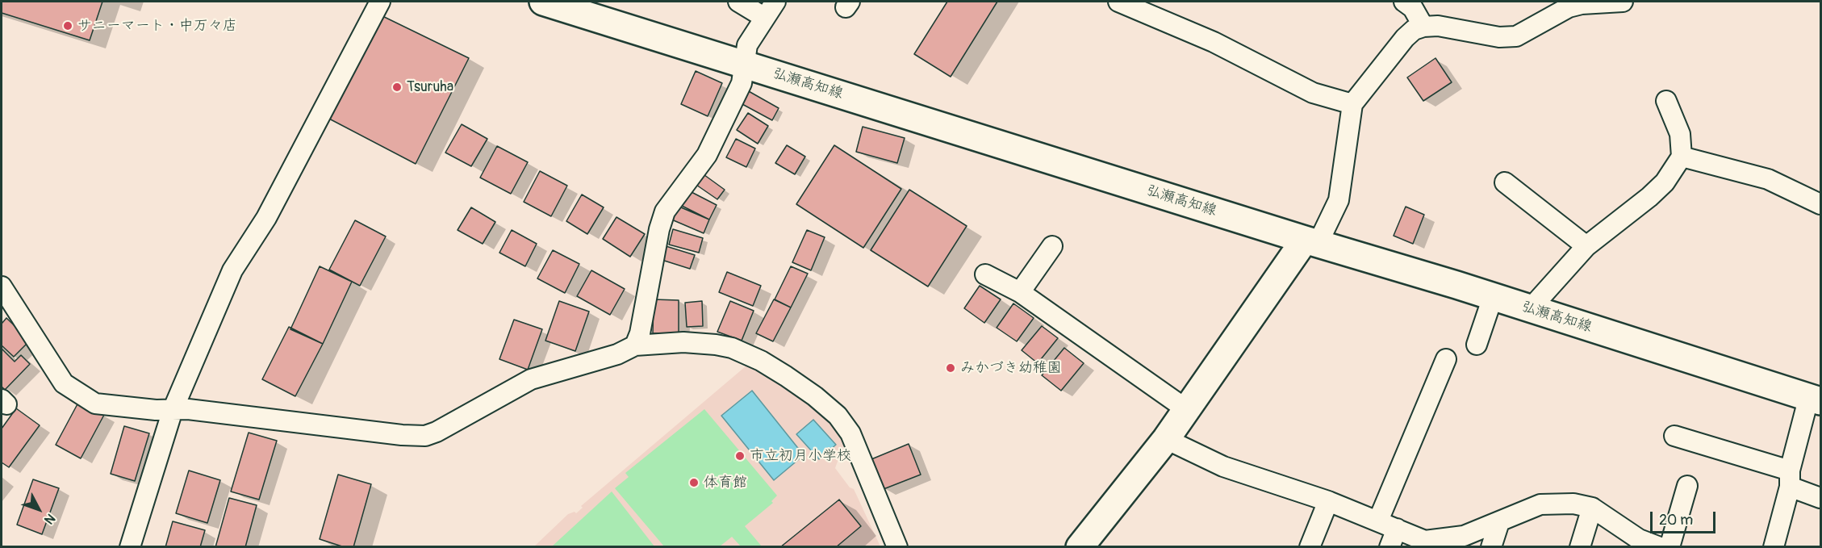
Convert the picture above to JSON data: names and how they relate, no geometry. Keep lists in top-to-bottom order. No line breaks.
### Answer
{"streets":{"main road":["弘瀬高知線"]},"places":["サニーマート・中万々店","Tsuruha","みかづき幼稚園","市立初月小学校","体育館"],"scale_bar":"20 m","north":"bottom right"}
